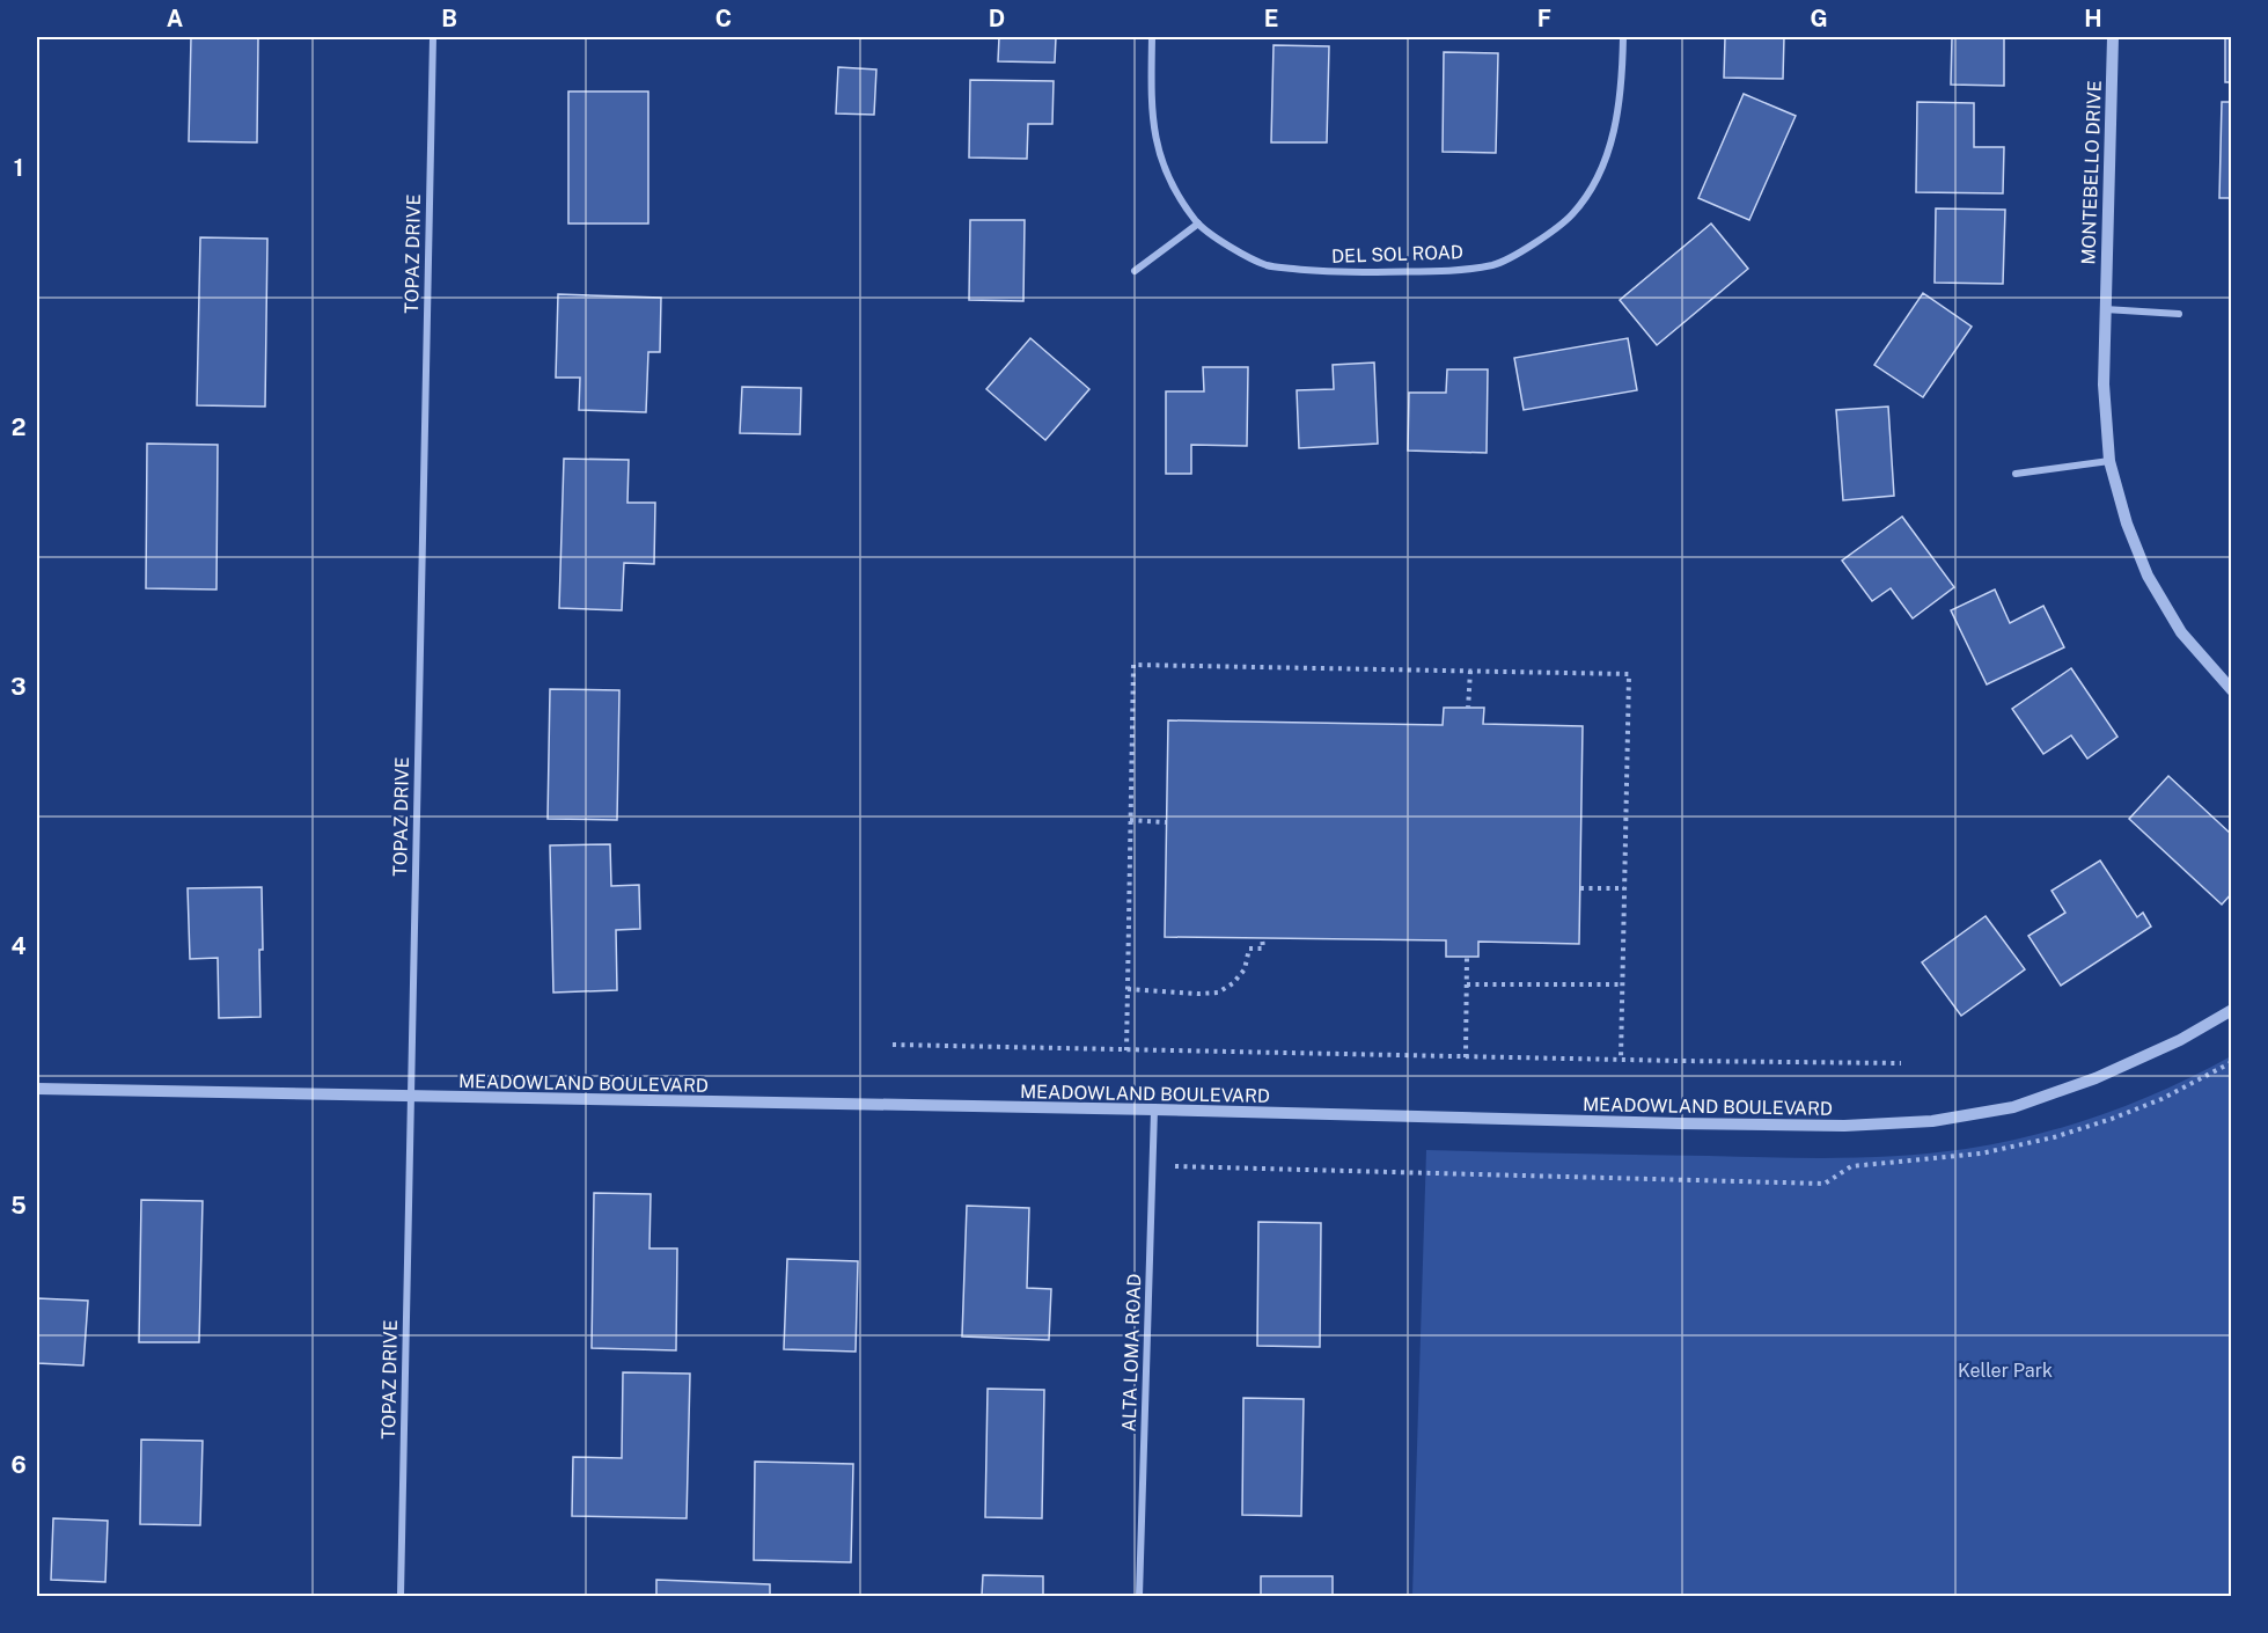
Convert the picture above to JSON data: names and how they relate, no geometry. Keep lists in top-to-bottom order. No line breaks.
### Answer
{"streets":{"street":["MONTEBELLO DRIVE","TOPAZ DRIVE","DEL SOL ROAD","MEADOWLAND BOULEVARD","ALTA LOMA ROAD"]},"crossings":[["TOPAZ DRIVE","MEADOWLAND BOULEVARD"],["MEADOWLAND BOULEVARD","ALTA LOMA ROAD"]],"parks":["Keller Park"],"grid":{"columns":["A","B","C","D","E","F","G","H"],"rows":["1","2","3","4","5","6"]}}
